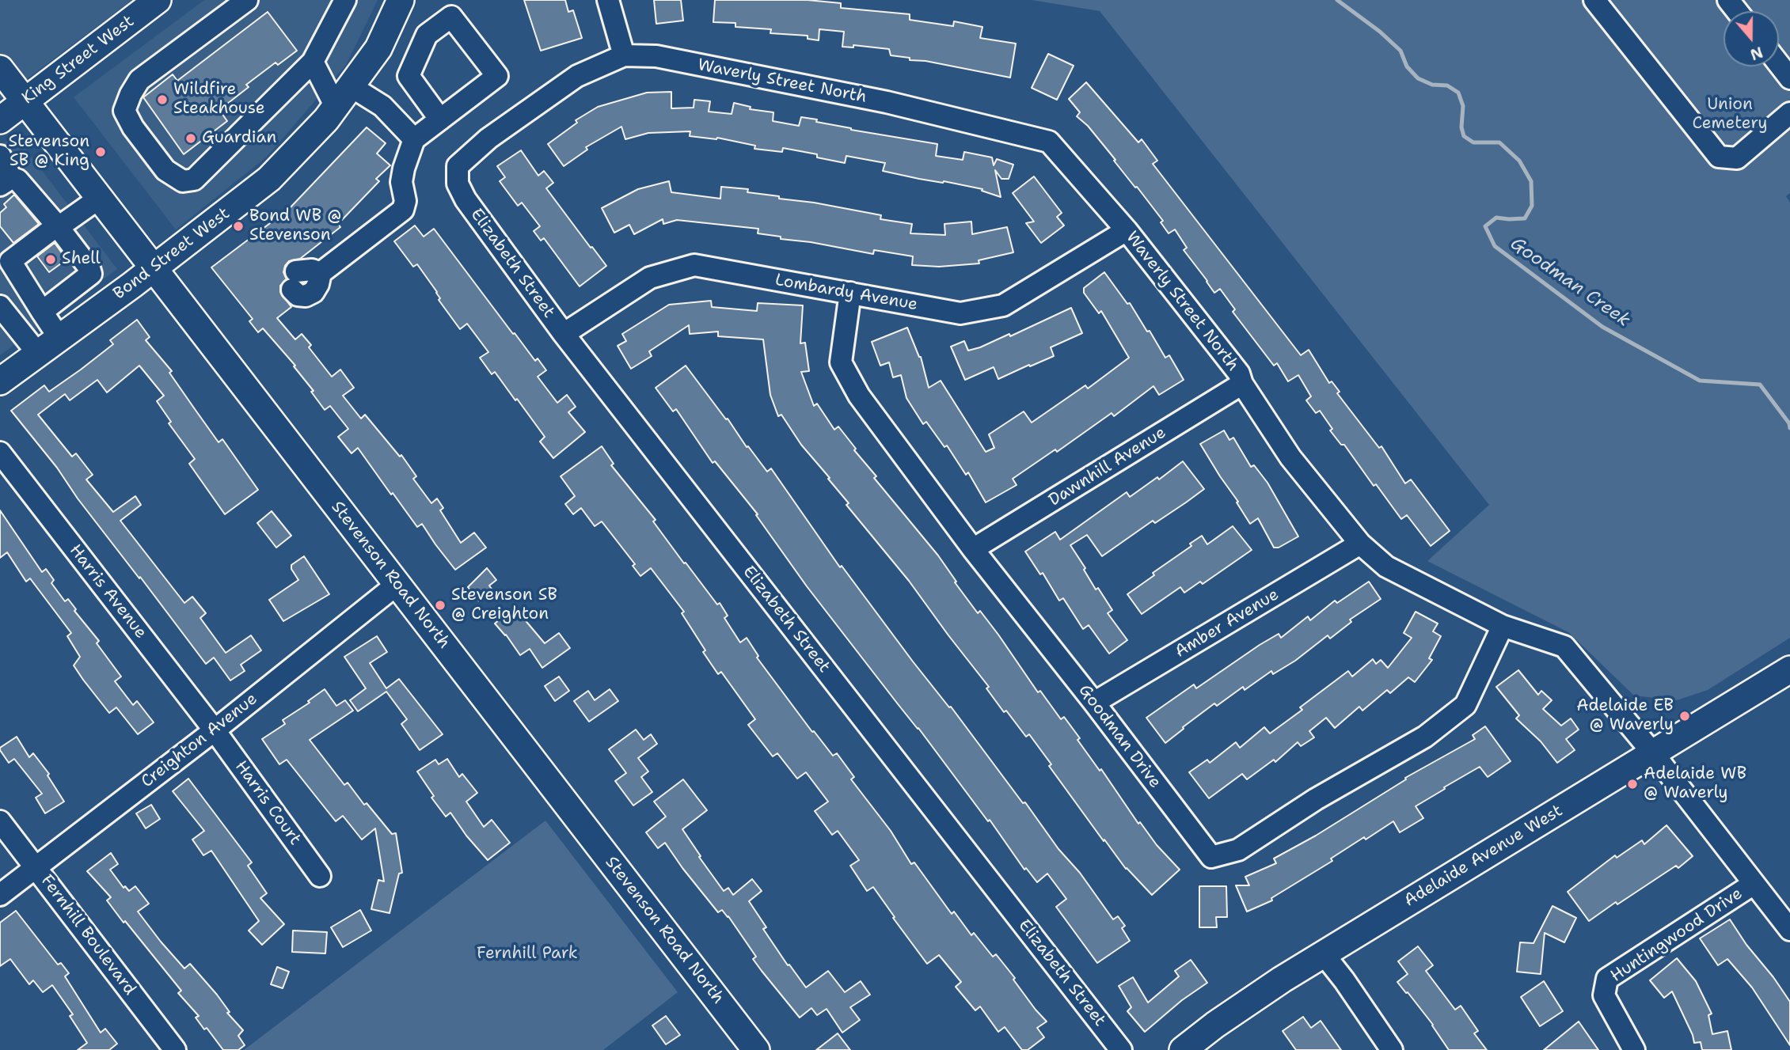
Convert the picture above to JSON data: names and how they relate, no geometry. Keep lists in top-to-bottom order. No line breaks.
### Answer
{"streets":{"main road":["King Street West","Bond Street West","Stevenson Road North","Adelaide Avenue West"],"street":["Waverly Street North","Elizabeth Street","Lombardy Avenue","Dawnhill Avenue","Harris Avenue","Amber Avenue","Goodman Drive","Creighton Avenue","Harris Court","Fernhill Boulevard","Huntingwood Drive"]},"crossings":[["King Street West","Stevenson Road North"],["Waverly Street North","Elizabeth Street"],["Waverly Street North","Lombardy Avenue"],["Waverly Street North","Dawnhill Avenue"],["Waverly Street North","Amber Avenue"],["Waverly Street North","Goodman Drive"],["Waverly Street North","Adelaide Avenue West"],["Waverly Street North","Huntingwood Drive"],["Bond Street West","Stevenson Road North"],["Elizabeth Street","Lombardy Avenue"],["Lombardy Avenue","Goodman Drive"],["Dawnhill Avenue","Goodman Drive"],["Stevenson Road North","Creighton Avenue"],["Harris Avenue","Creighton Avenue"],["Harris Avenue","Harris Court"],["Amber Avenue","Goodman Drive"],["Creighton Avenue","Harris Court"],["Creighton Avenue","Fernhill Boulevard"]],"water":["Goodman Creek"],"parks":["Union Cemetery","Fernhill Park"],"places":["Wildfire Steakhouse","Guardian","Stevenson SB @ King","Bond WB @ Stevenson","Shell","Stevenson SB @ Creighton","Adelaide EB @ Waverly","Adelaide WB @ Waverly"],"north":"bottom"}
